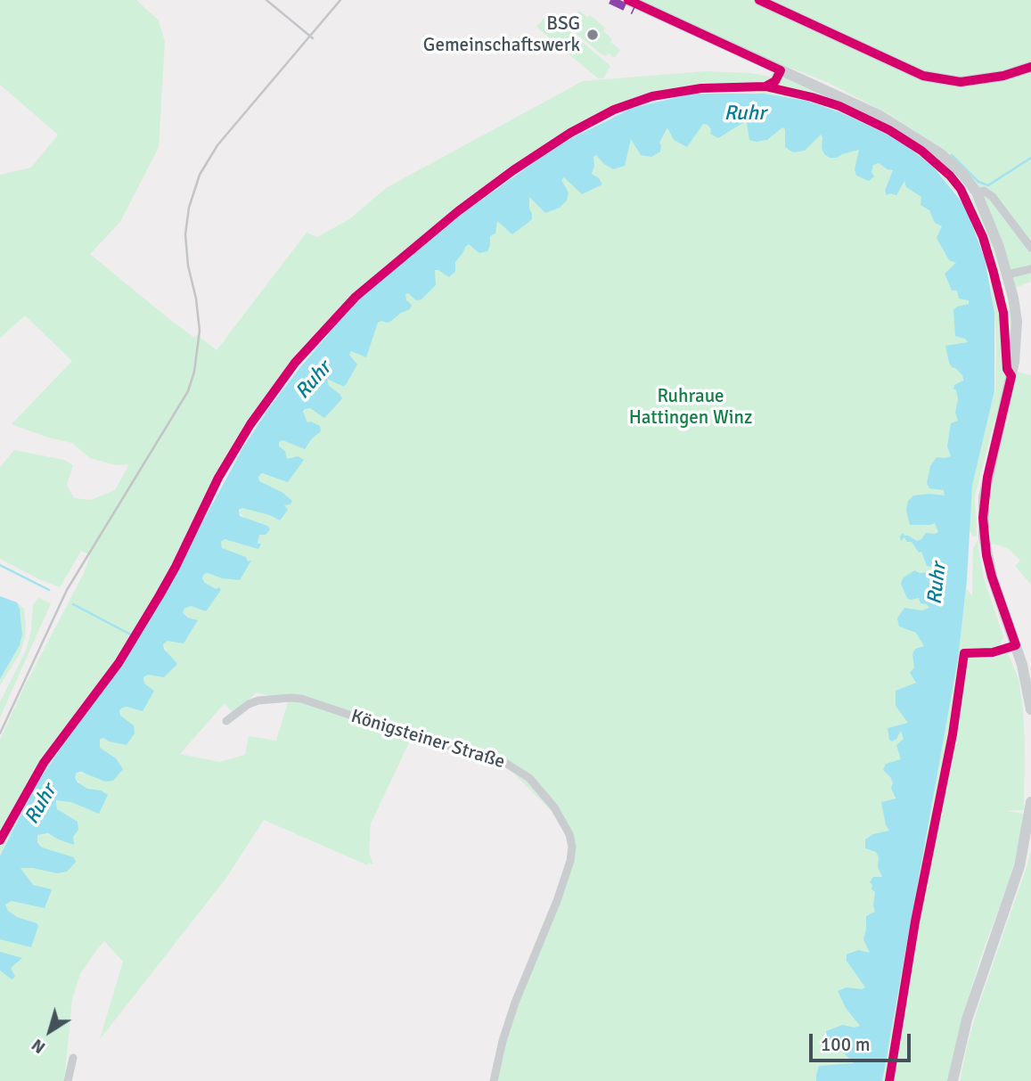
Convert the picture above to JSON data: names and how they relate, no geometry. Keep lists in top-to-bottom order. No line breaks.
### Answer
{"streets":{"street":["Königsteiner Straße"]},"water":["Ruhr"],"parks":["Ruhraue Hattingen Winz"],"places":["BSG Gemeinschaftswerk"],"scale_bar":"100 m","north":"bottom left"}
